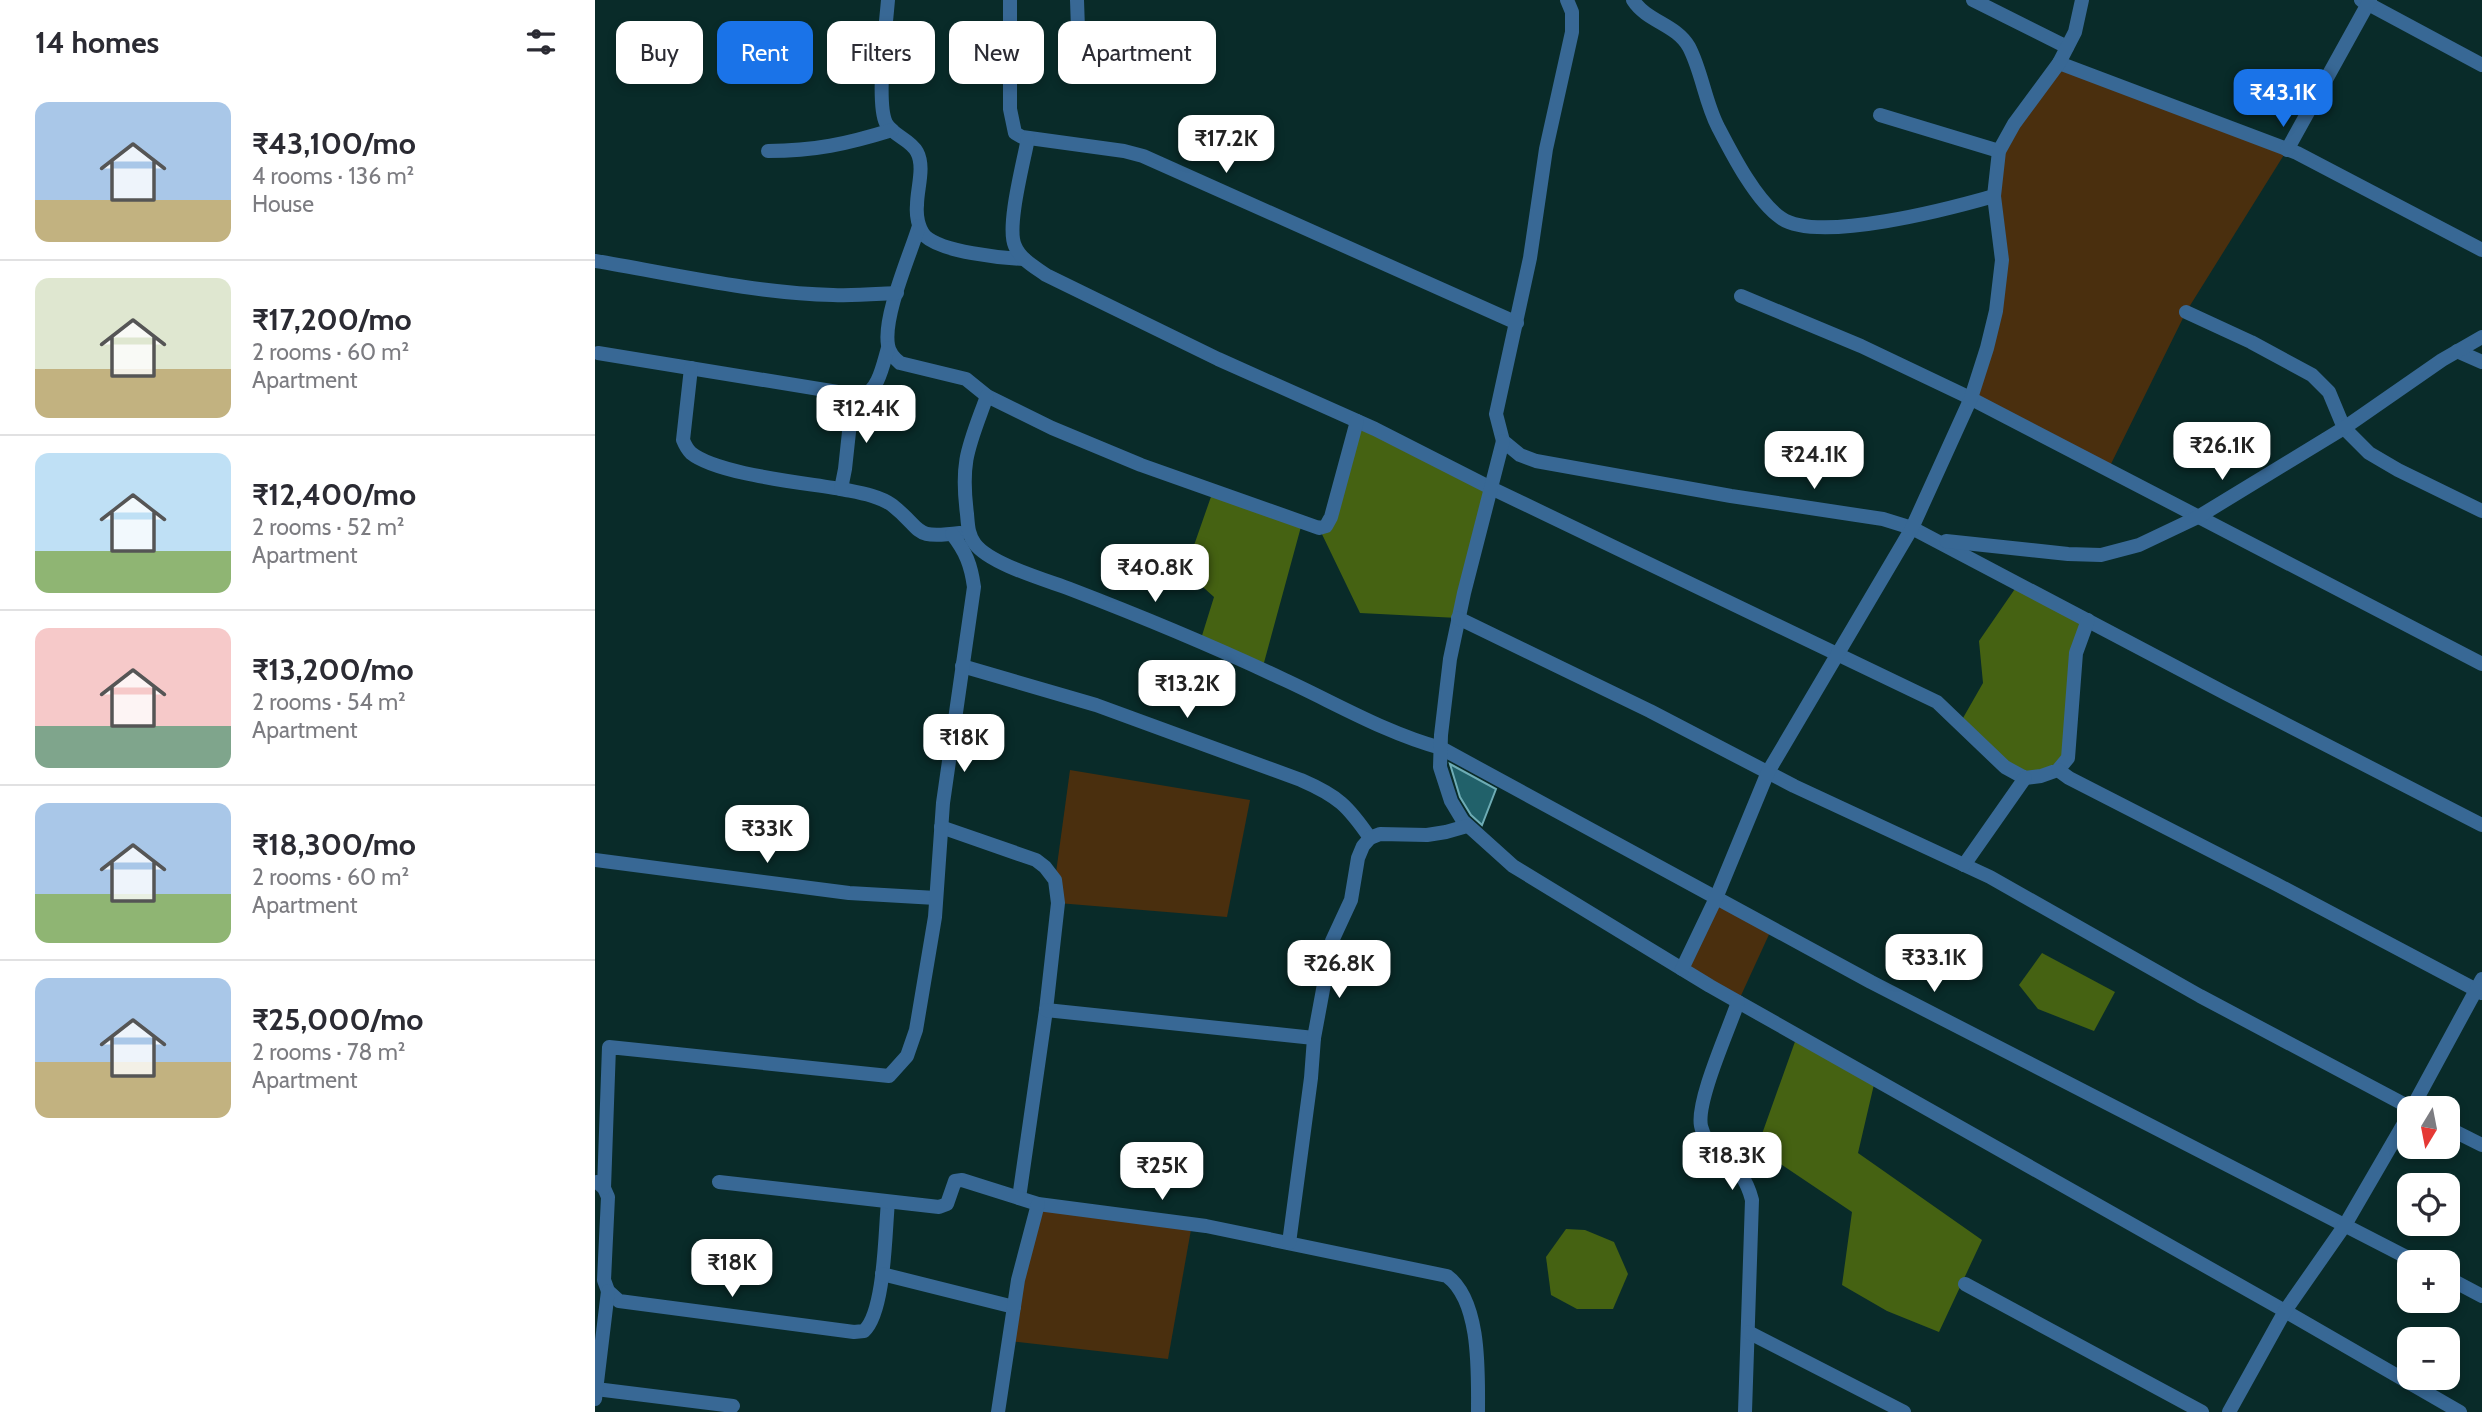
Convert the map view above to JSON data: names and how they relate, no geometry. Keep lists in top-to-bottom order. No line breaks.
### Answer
{"north":"bottom","page":{"heading":"14 homes","chip":["Buy","Rent","Filters","New","Apartment"],"price":["₹43.1K","₹17.2K","₹12.4K","₹26.1K","₹24.1K","₹40.8K","₹13.2K","₹18K","₹33K","₹33.1K","₹26.8K","₹18.3K","₹25K","₹18K"],"list":[{"name":"₹43,100/mo","note":"4 rooms · 136 m² · House"},{"name":"₹17,200/mo","note":"2 rooms · 60 m² · Apartment"},{"name":"₹12,400/mo","note":"2 rooms · 52 m² · Apartment"},{"name":"₹13,200/mo","note":"2 rooms · 54 m² · Apartment"},{"name":"₹18,300/mo","note":"2 rooms · 60 m² · Apartment"},{"name":"₹25,000/mo","note":"2 rooms · 78 m² · Apartment"}],"map_buttons":["+","−"]}}
